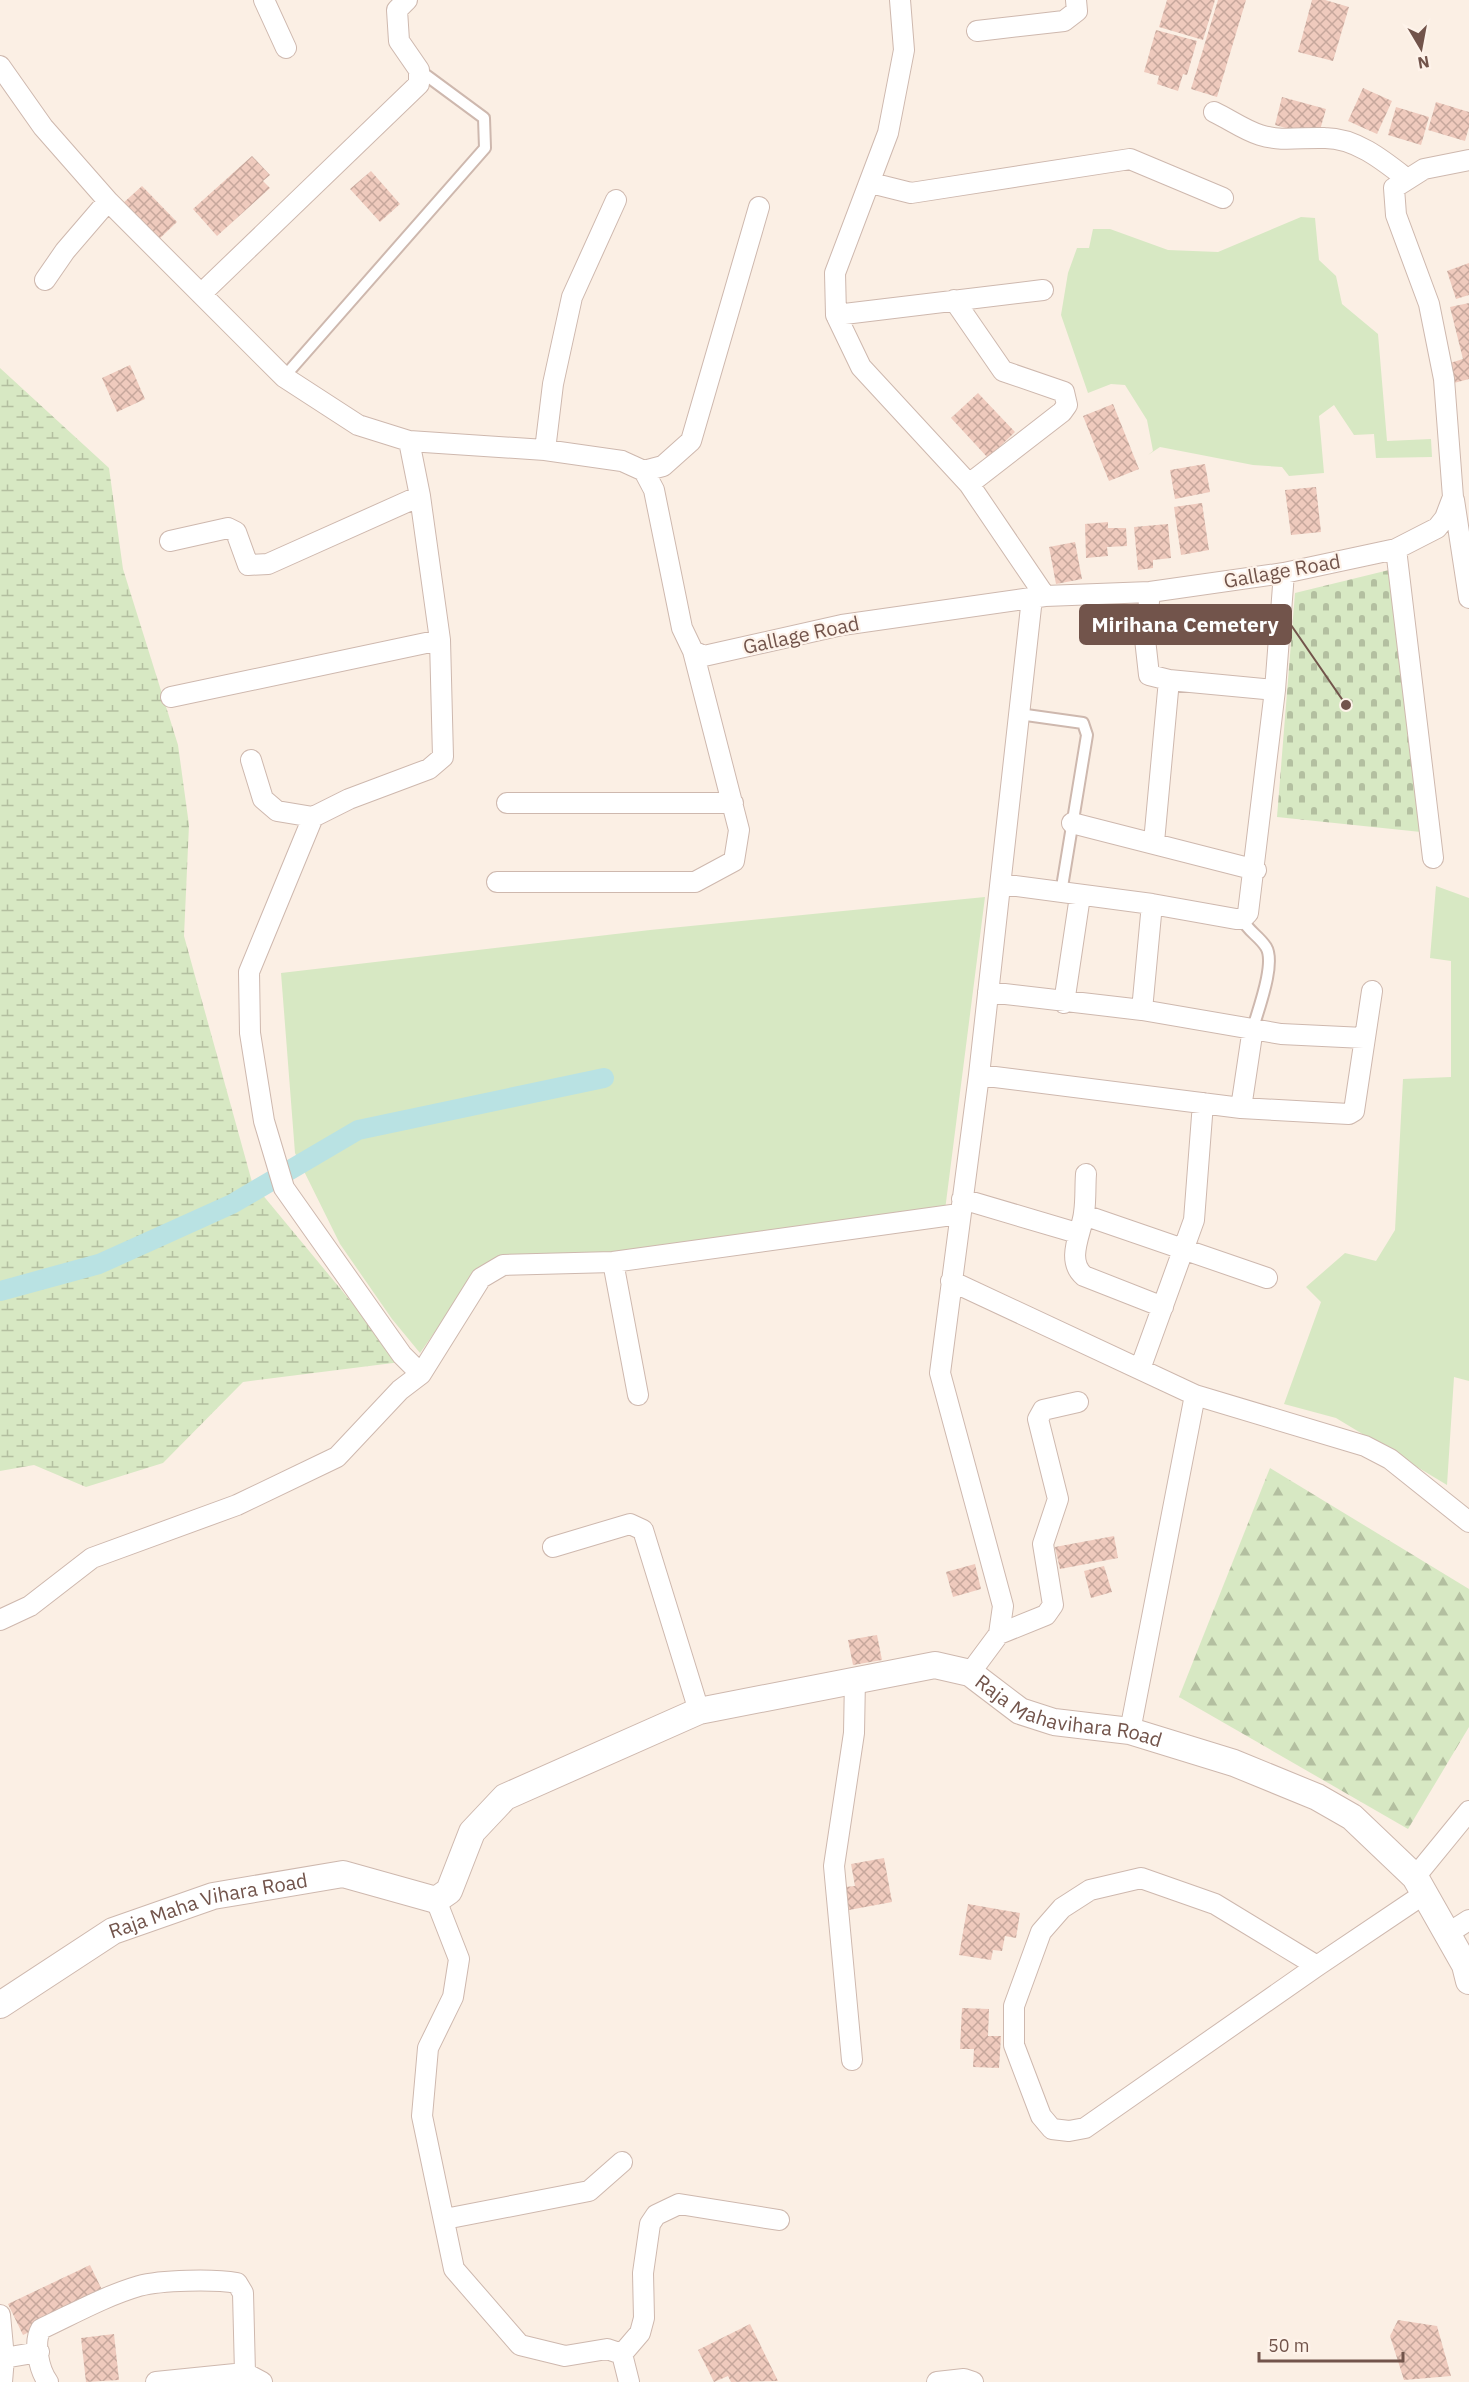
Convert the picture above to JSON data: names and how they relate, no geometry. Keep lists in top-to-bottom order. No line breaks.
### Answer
{"streets":{"street":["Gallage Road","Raja Mahavihara Road","Raja Maha Vihara Road"]},"crossings":[["Raja Mahavihara Road","Raja Maha Vihara Road"]],"places":["Mirihana Cemetery"],"scale_bar":"50 m","north":"bottom"}
